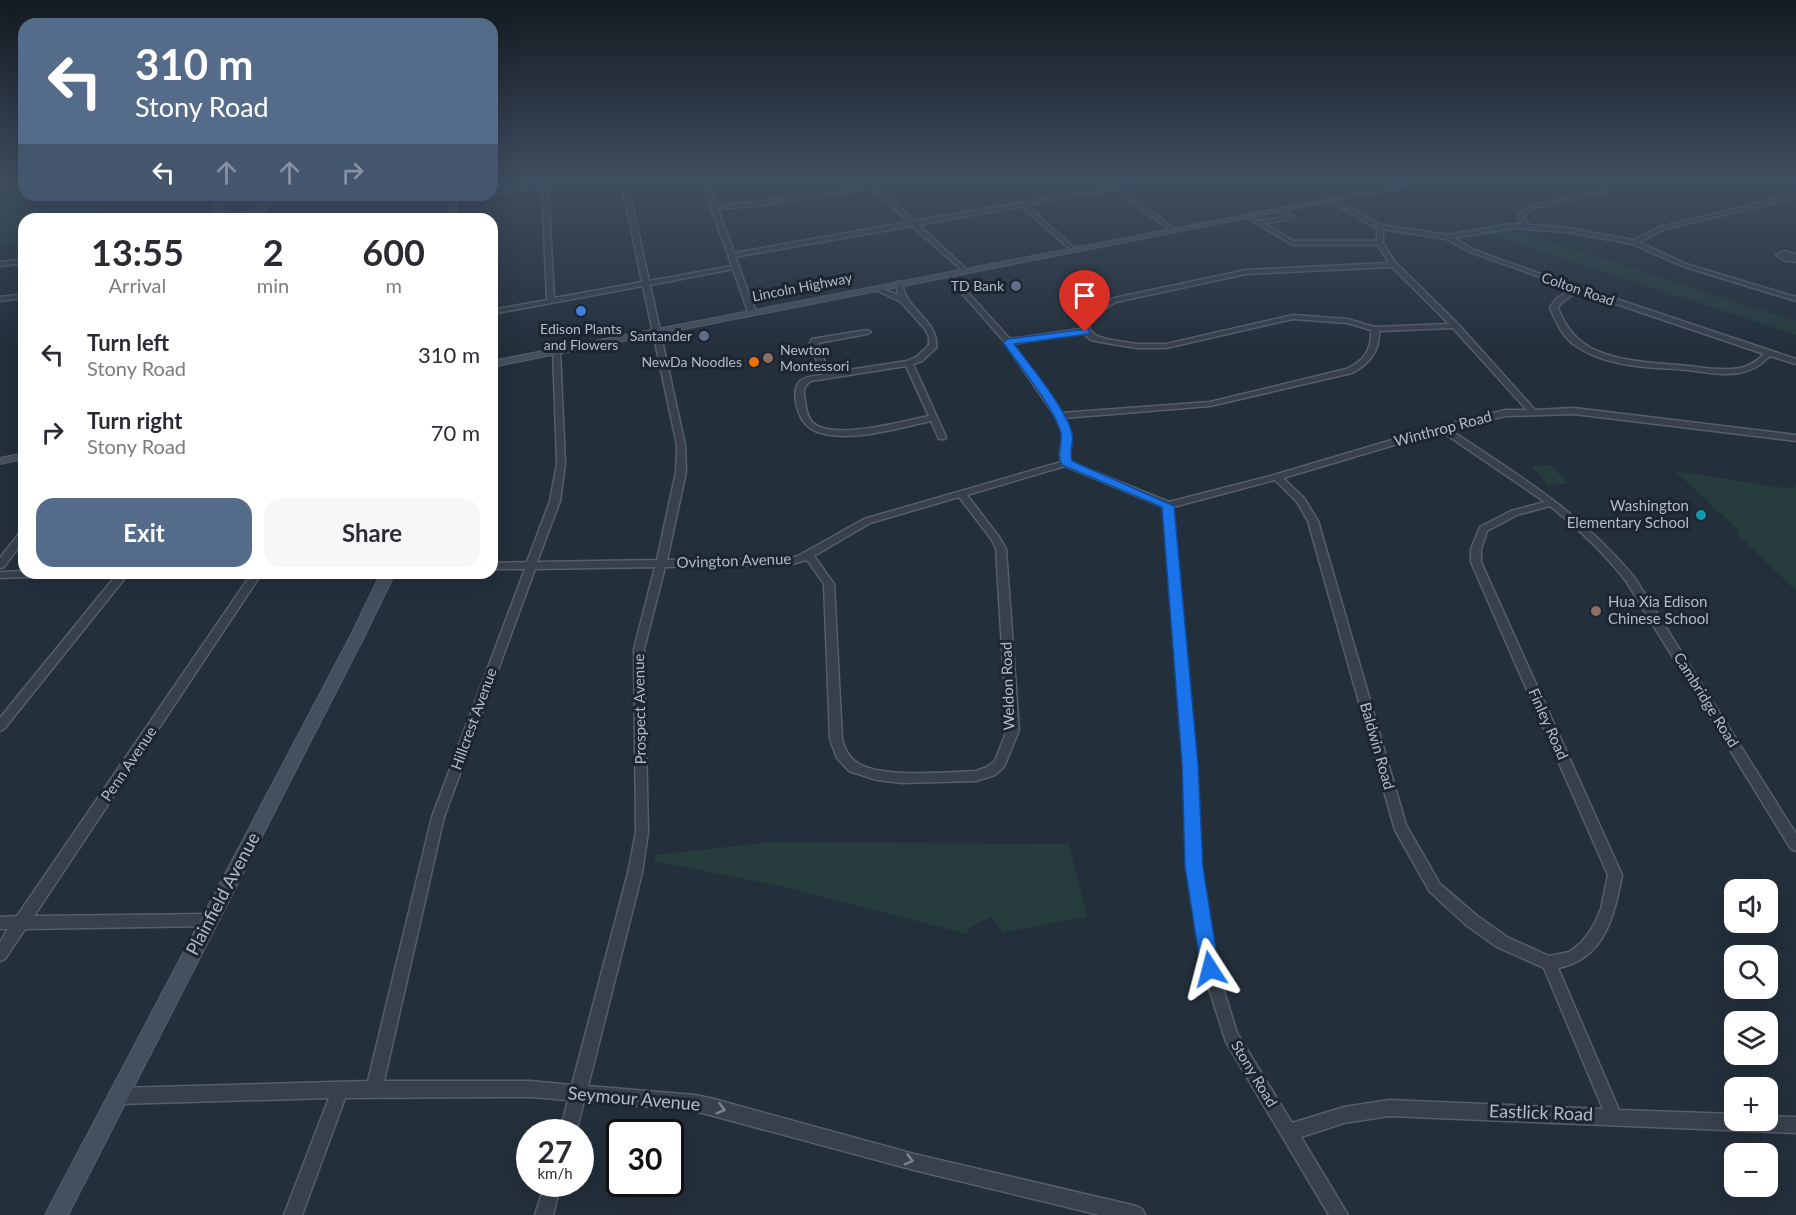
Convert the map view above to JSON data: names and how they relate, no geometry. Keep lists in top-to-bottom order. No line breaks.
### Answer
{"streets":{"main road":["Lincoln Highway","Plainfield Avenue"],"street":["Colton Road","Winthrop Road","Ovington Avenue","Weldon Road","Cambridge Road","Prospect Avenue","Hillcrest Avenue","Finley Road","Baldwin Road","Penn Avenue","Stony Road","Seymour Avenue","Eastlick Road"]},"crossings":[["Lincoln Highway","Prospect Avenue"],["Lincoln Highway","Hillcrest Avenue"],["Winthrop Road","Cambridge Road"],["Winthrop Road","Baldwin Road"],["Winthrop Road","Stony Road"],["Ovington Avenue","Weldon Road"],["Ovington Avenue","Prospect Avenue"],["Ovington Avenue","Hillcrest Avenue"],["Cambridge Road","Finley Road"],["Prospect Avenue","Seymour Avenue"],["Hillcrest Avenue","Seymour Avenue"],["Finley Road","Baldwin Road"],["Plainfield Avenue","Seymour Avenue"],["Stony Road","Eastlick Road"]],"one_way":["Seymour Avenue"],"places":["TD Bank","Edison Plants and Flowers","Santander","Newton Montessori","NewDa Noodles","Washington Elementary School","Hua Xia Edison Chinese School"],"page":{"turn":["310 m","Stony Road"],"eta":["13:55","Arrival","2","min","600","m"],"list":[{"name":"Turn left","note":"Stony Road","value":"310 m"},{"name":"Turn right","note":"Stony Road","value":"70 m"}],"buttons":["Exit","Share"],"map_buttons":["+","−"],"speed":"27 km/h","limit":"30"}}
